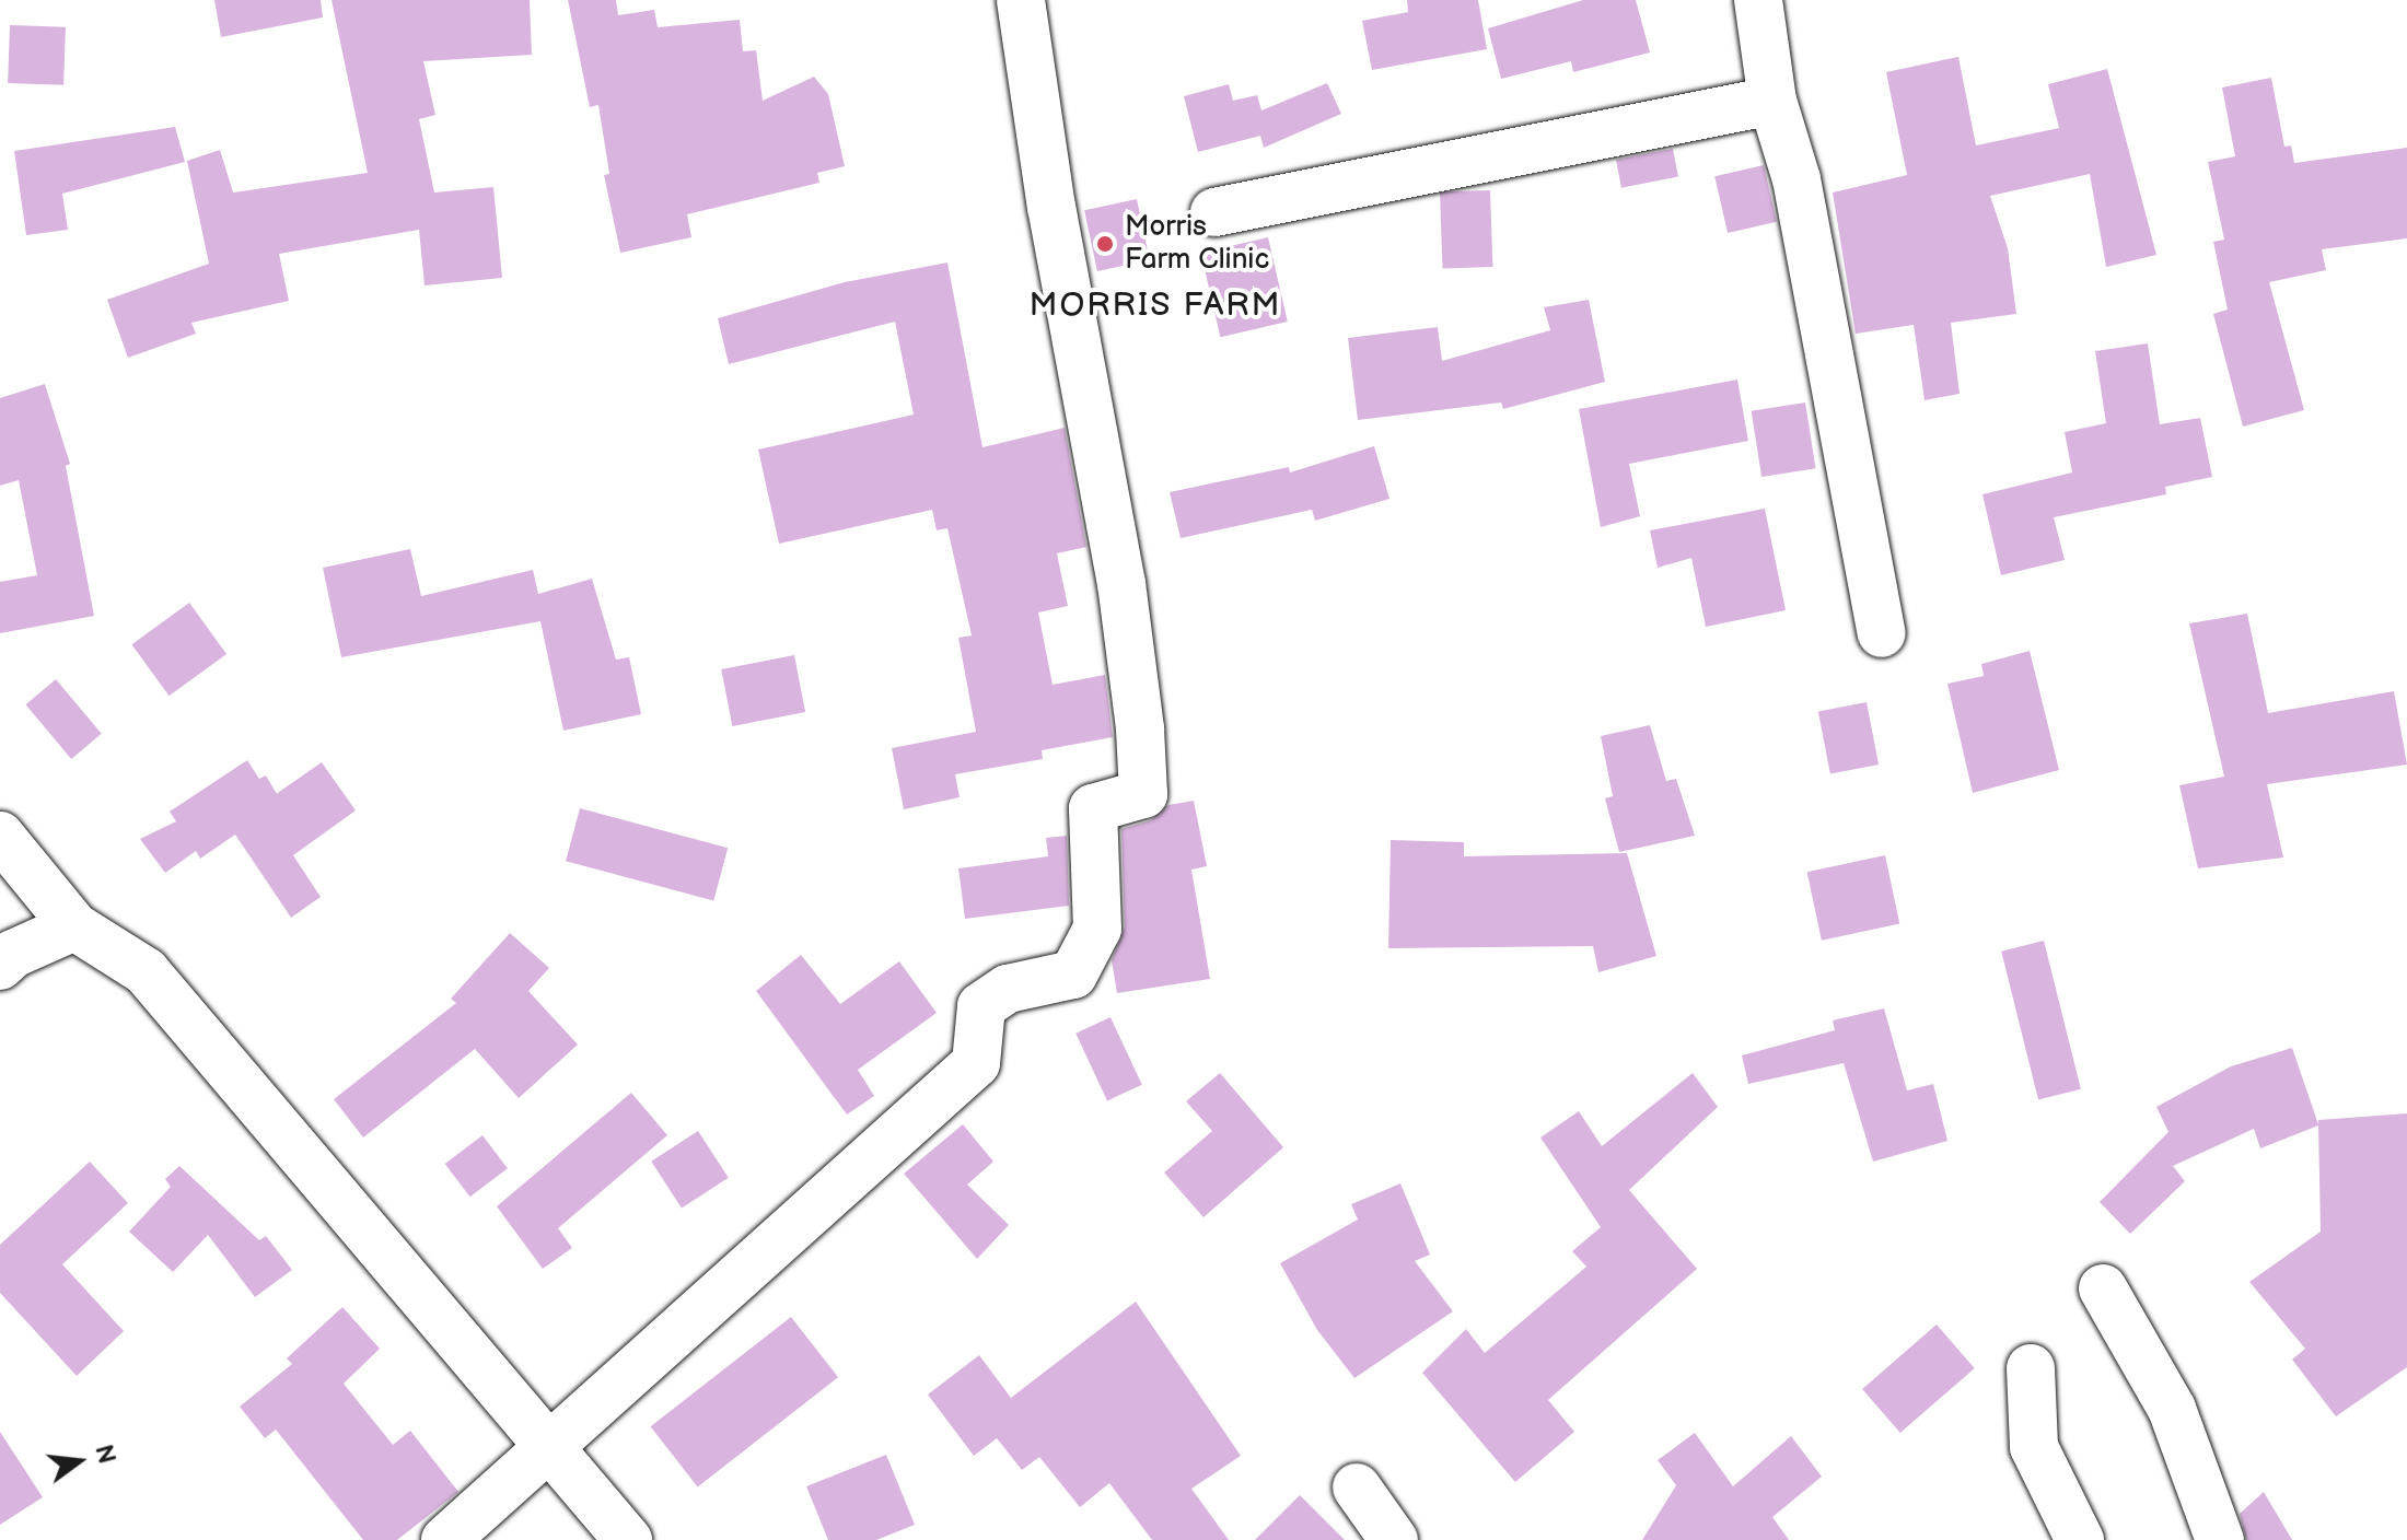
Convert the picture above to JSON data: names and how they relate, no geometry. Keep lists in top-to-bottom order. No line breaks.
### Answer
{"districts":["MORRIS FARM"],"places":["Morris Farm Clinic"],"north":"right"}
